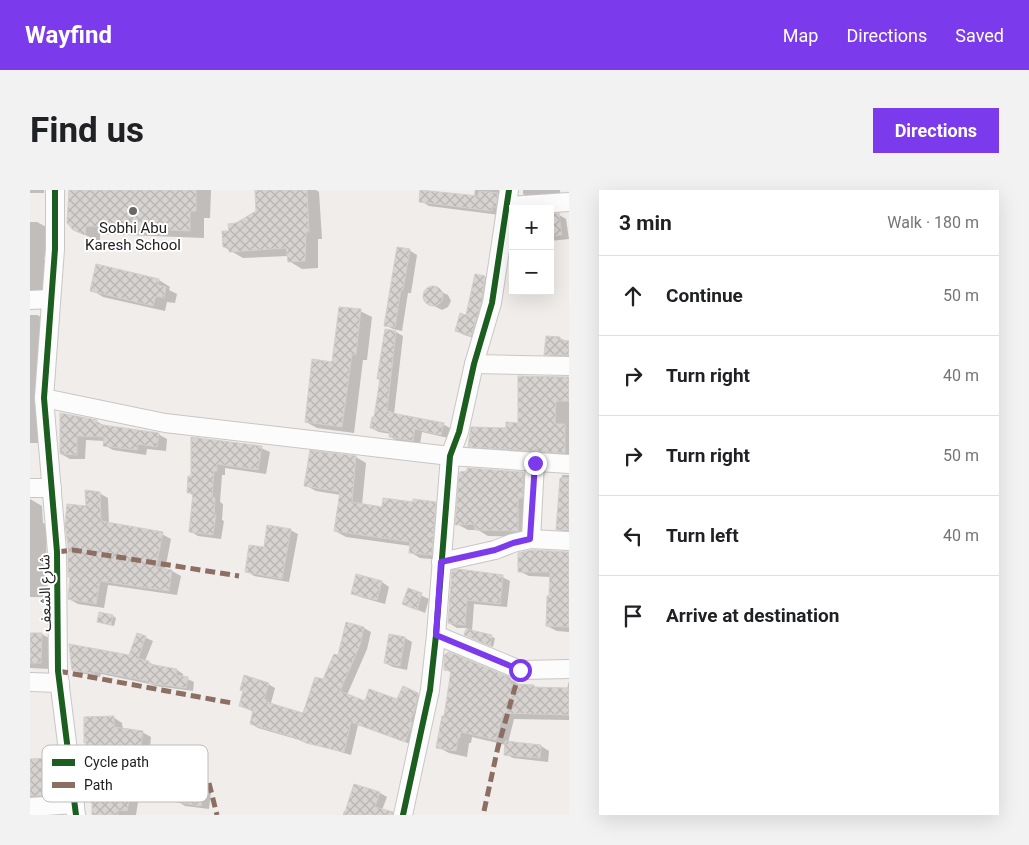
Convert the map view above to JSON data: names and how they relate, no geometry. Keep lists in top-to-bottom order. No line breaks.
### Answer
{"streets":{"street":["شارع الشعف"]},"places":["Sobhi Abu Karesh School"],"legend":["Cycle path","Path"],"page":{"header":"Wayfind","nav":["Map","Directions","Saved"],"buttons":"Directions","title":"Find us","heading":["3 min","Walk · 180 m"],"map_buttons":["+","−"],"list":[["Continue","50 m"],["Turn right","40 m"],["Turn right","50 m"],["Turn left","40 m"],"Arrive at destination"]}}
